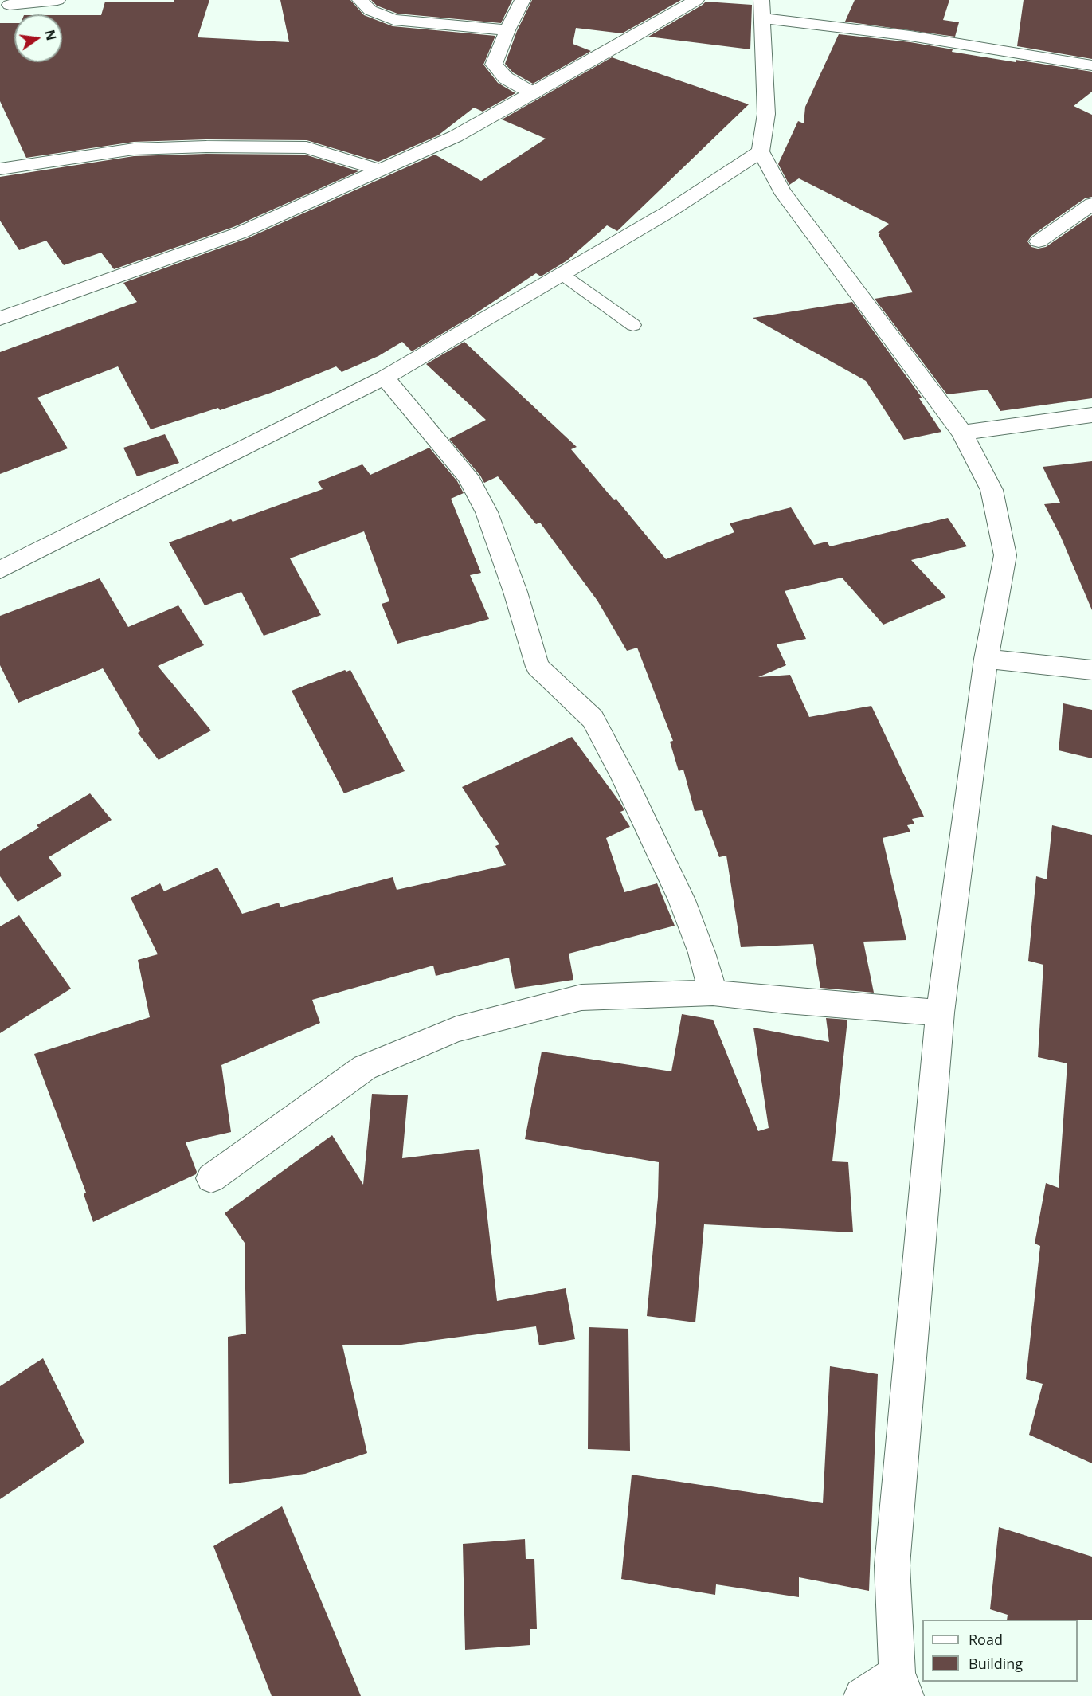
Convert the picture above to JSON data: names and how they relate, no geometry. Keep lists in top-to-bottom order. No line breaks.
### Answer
{"legend":["Road","Building"],"north":"right"}
